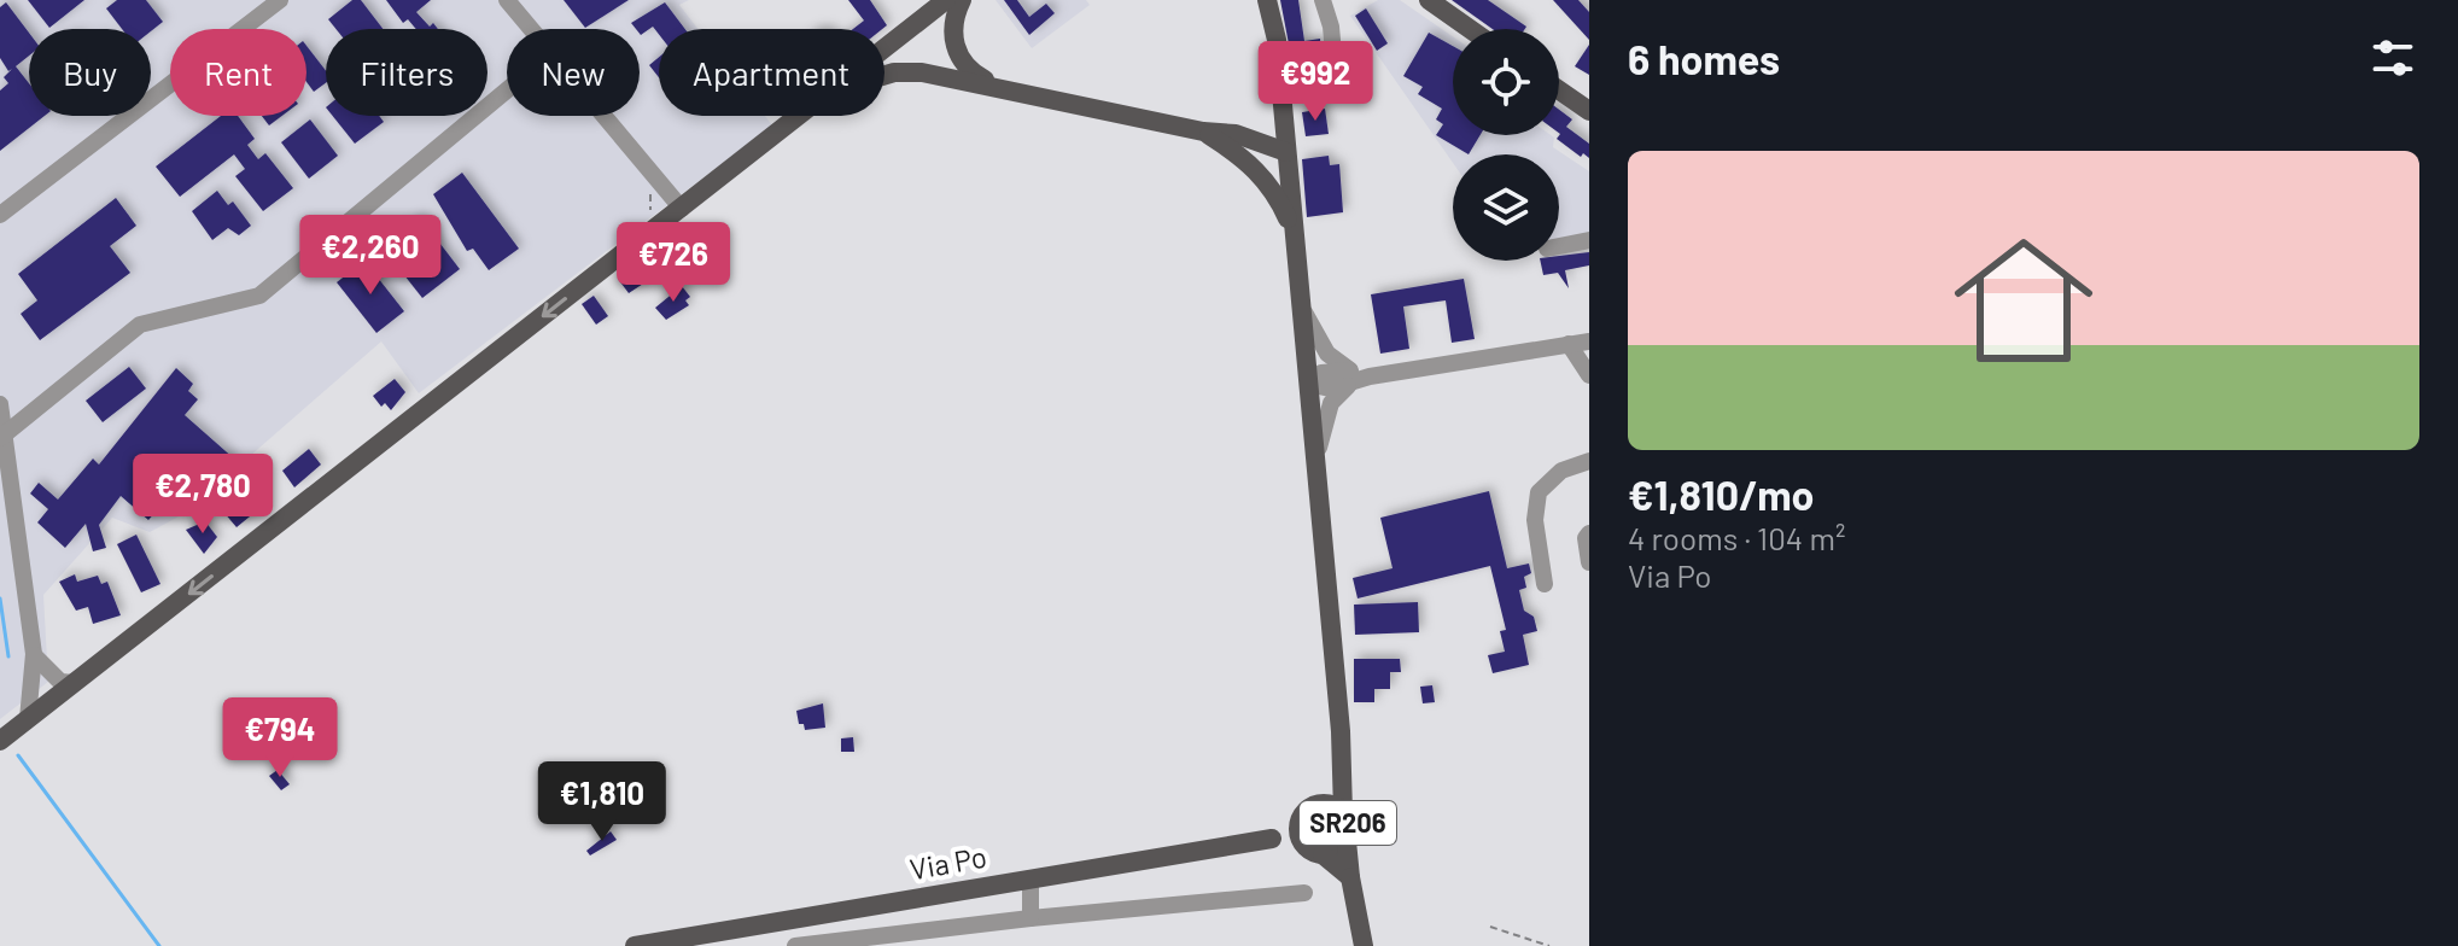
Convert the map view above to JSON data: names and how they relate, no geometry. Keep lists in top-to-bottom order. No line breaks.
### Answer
{"streets":{"main road":["SR206","Via Po"]},"crossings":[["SR206","Via Po"]],"page":{"heading":"6 homes","chip":["Buy","Rent","Filters","New","Apartment"],"price":["€992","€2,260","€726","€2,780","€794","€1,810"],"list":[{"name":"€1,810/mo","note":"4 rooms · 104 m² · Via Po"}]}}
